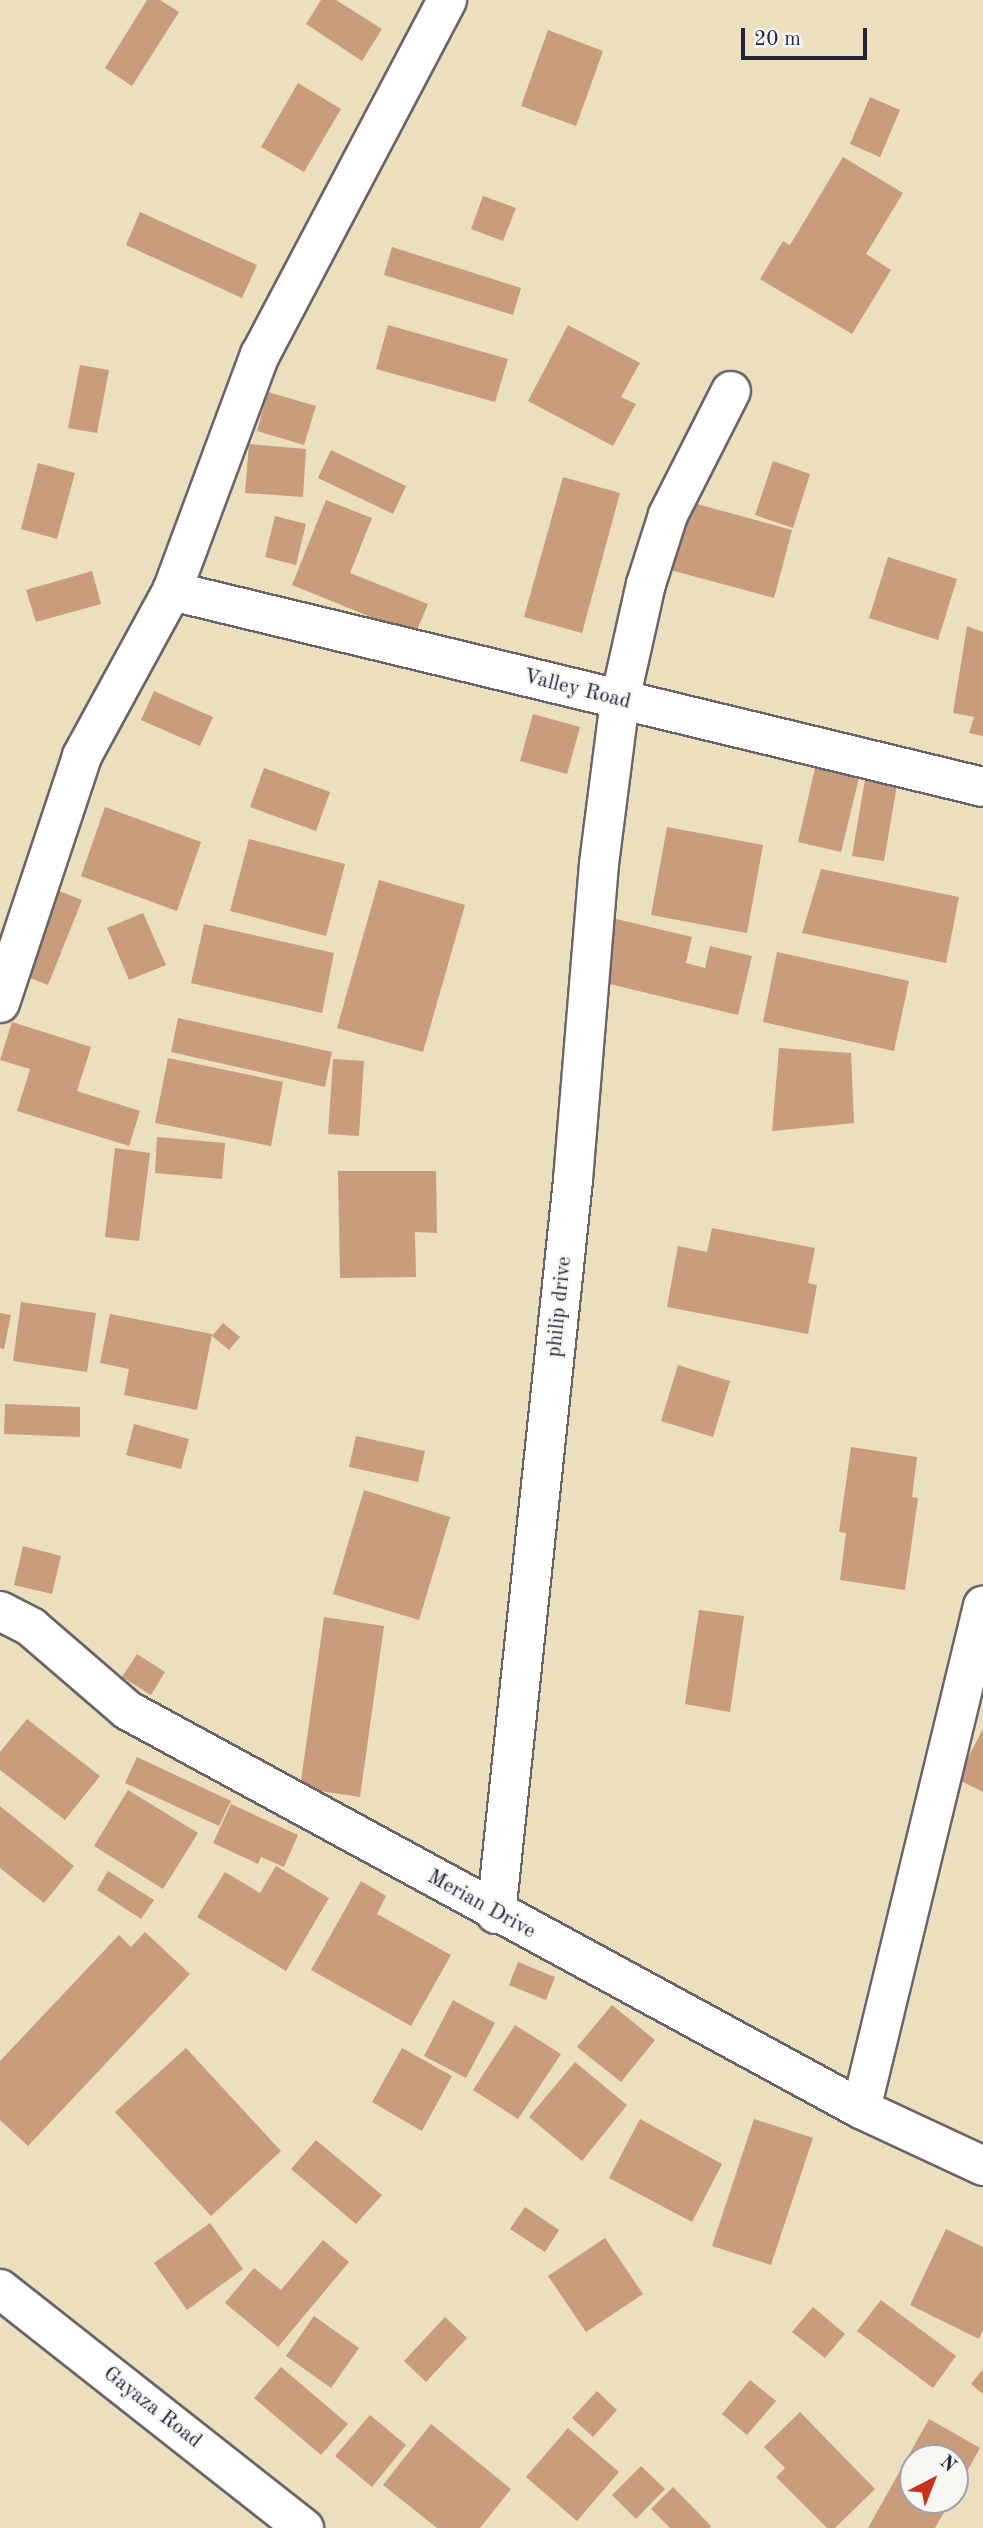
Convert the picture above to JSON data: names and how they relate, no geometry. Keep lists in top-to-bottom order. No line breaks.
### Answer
{"streets":{"street":["Valley Road","philip drive","Merian Drive","Gayaza Road"]},"crossings":[["Valley Road","philip drive"],["philip drive","Merian Drive"]],"scale_bar":"20 m","north":"top right"}
